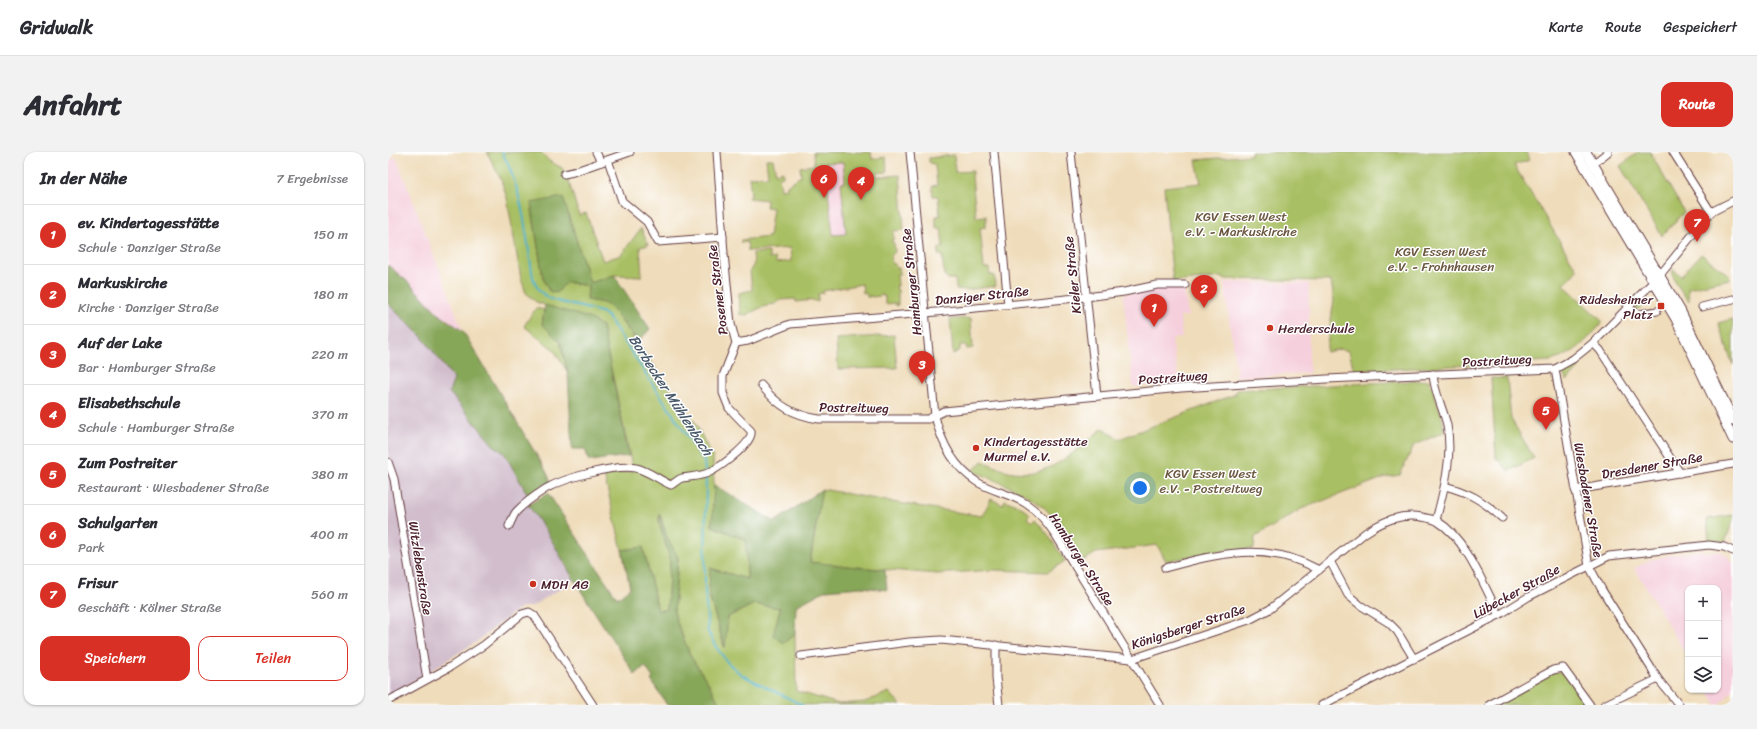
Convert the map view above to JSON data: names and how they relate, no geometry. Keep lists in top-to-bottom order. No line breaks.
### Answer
{"streets":{"street":["Kieler Straße","Hamburger Straße","Posener Straße","Danziger Straße","Postreitweg","Dresdener Straße","Wiesbadener Straße","Witzlebenstraße","Lübecker Straße","Königsberger Straße"]},"crossings":[["Kieler Straße","Danziger Straße"],["Kieler Straße","Postreitweg"],["Hamburger Straße","Danziger Straße"],["Hamburger Straße","Postreitweg"],["Hamburger Straße","Königsberger Straße"],["Posener Straße","Danziger Straße"],["Postreitweg","Wiesbadener Straße"],["Dresdener Straße","Wiesbadener Straße"],["Wiesbadener Straße","Lübecker Straße"]],"water":["Borbecker Mühlenbach"],"parks":["KGV Essen West e.V. - Markuskirche","KGV Essen West e.V. - Frohnhausen","KGV Essen West e.V. - Postreitweg"],"places":{"transit":["Rüdesheimer Platz"],"other":["Herderschule","Kindertagesstätte Murmel e.V.","MDH AG"]},"page":{"header":"Gridwalk","nav":["Karte","Route","Gespeichert"],"title":"Anfahrt","buttons":["Route",["Speichern","Teilen"]],"heading":["In der Nähe","7 Ergebnisse"],"pins":["6","4","7","2","1","3","5"],"list":[{"mark":"1","name":"ev. Kindertagesstätte","note":"Schule · Danziger Straße","value":"150 m"},{"mark":"2","name":"Markuskirche","note":"Kirche · Danziger Straße","value":"180 m"},{"mark":"3","name":"Auf der Lake","note":"Bar · Hamburger Straße","value":"220 m"},{"mark":"4","name":"Elisabethschule","note":"Schule · Hamburger Straße","value":"370 m"},{"mark":"5","name":"Zum Postreiter","note":"Restaurant · Wiesbadener Straße","value":"380 m"},{"mark":"6","name":"Schulgarten","note":"Park","value":"400 m"},{"mark":"7","name":"Frisur","note":"Geschäft · Kölner Straße","value":"560 m"}],"map_buttons":["+","−"]}}
